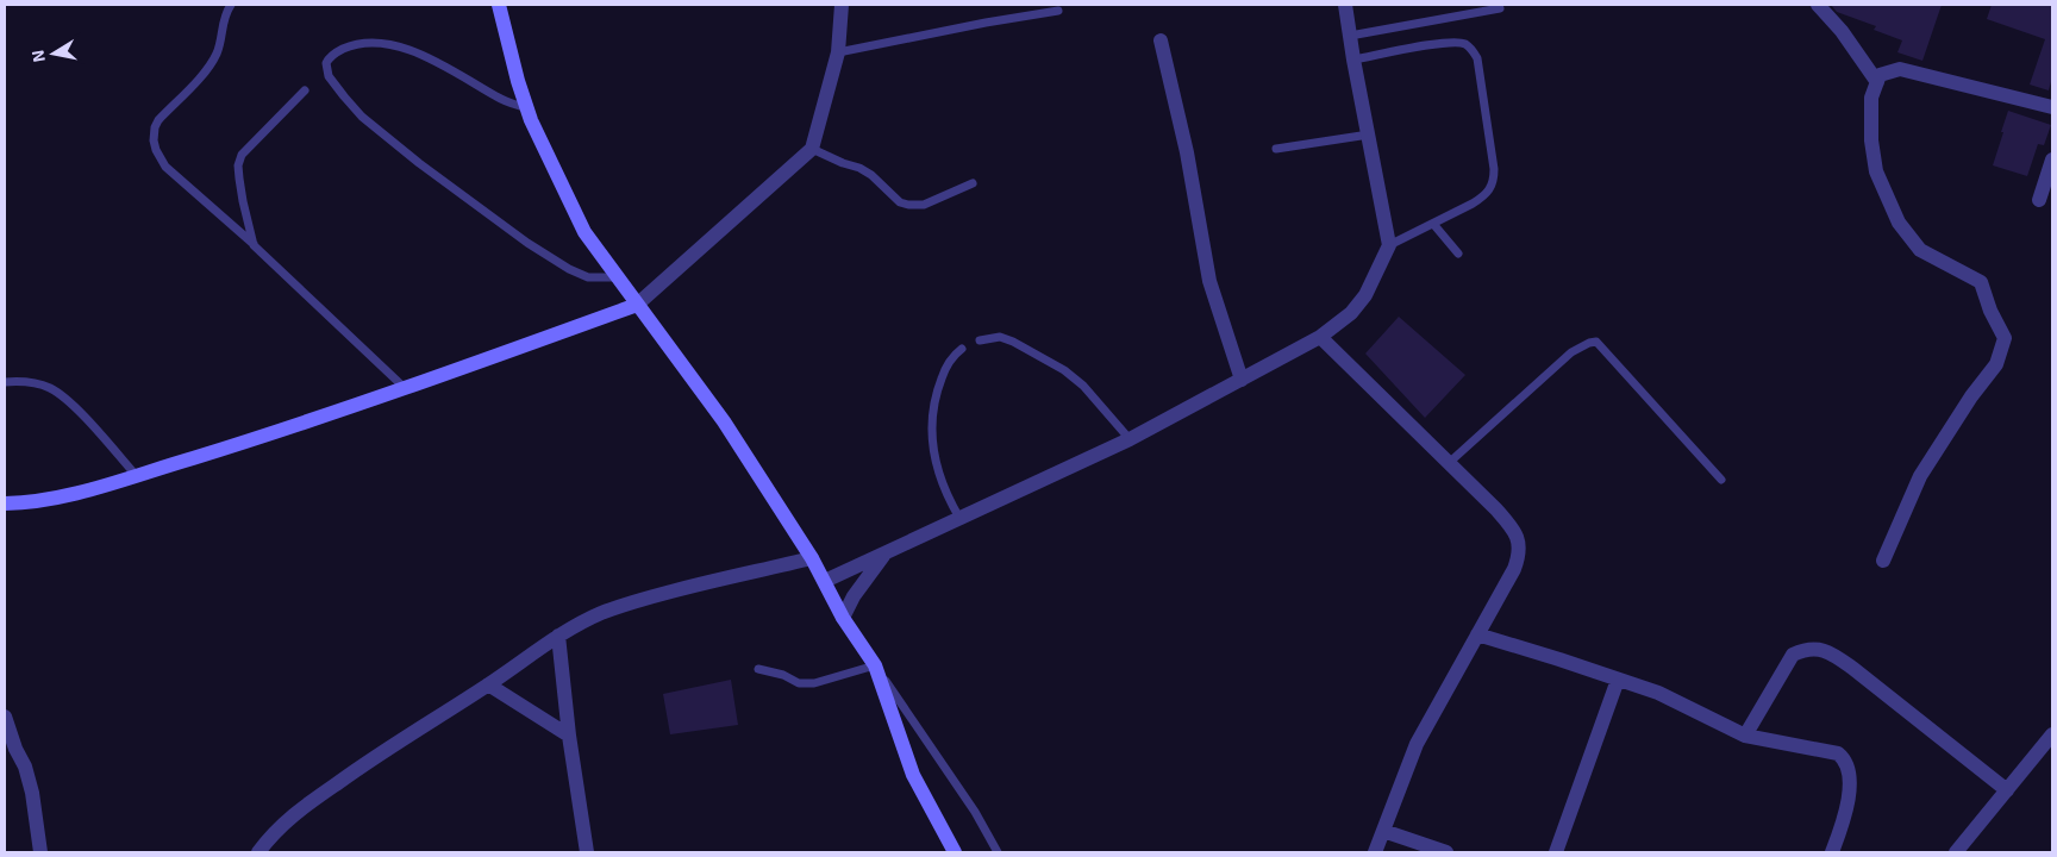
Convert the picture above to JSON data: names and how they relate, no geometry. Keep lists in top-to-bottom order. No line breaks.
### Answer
{"north":"left"}
